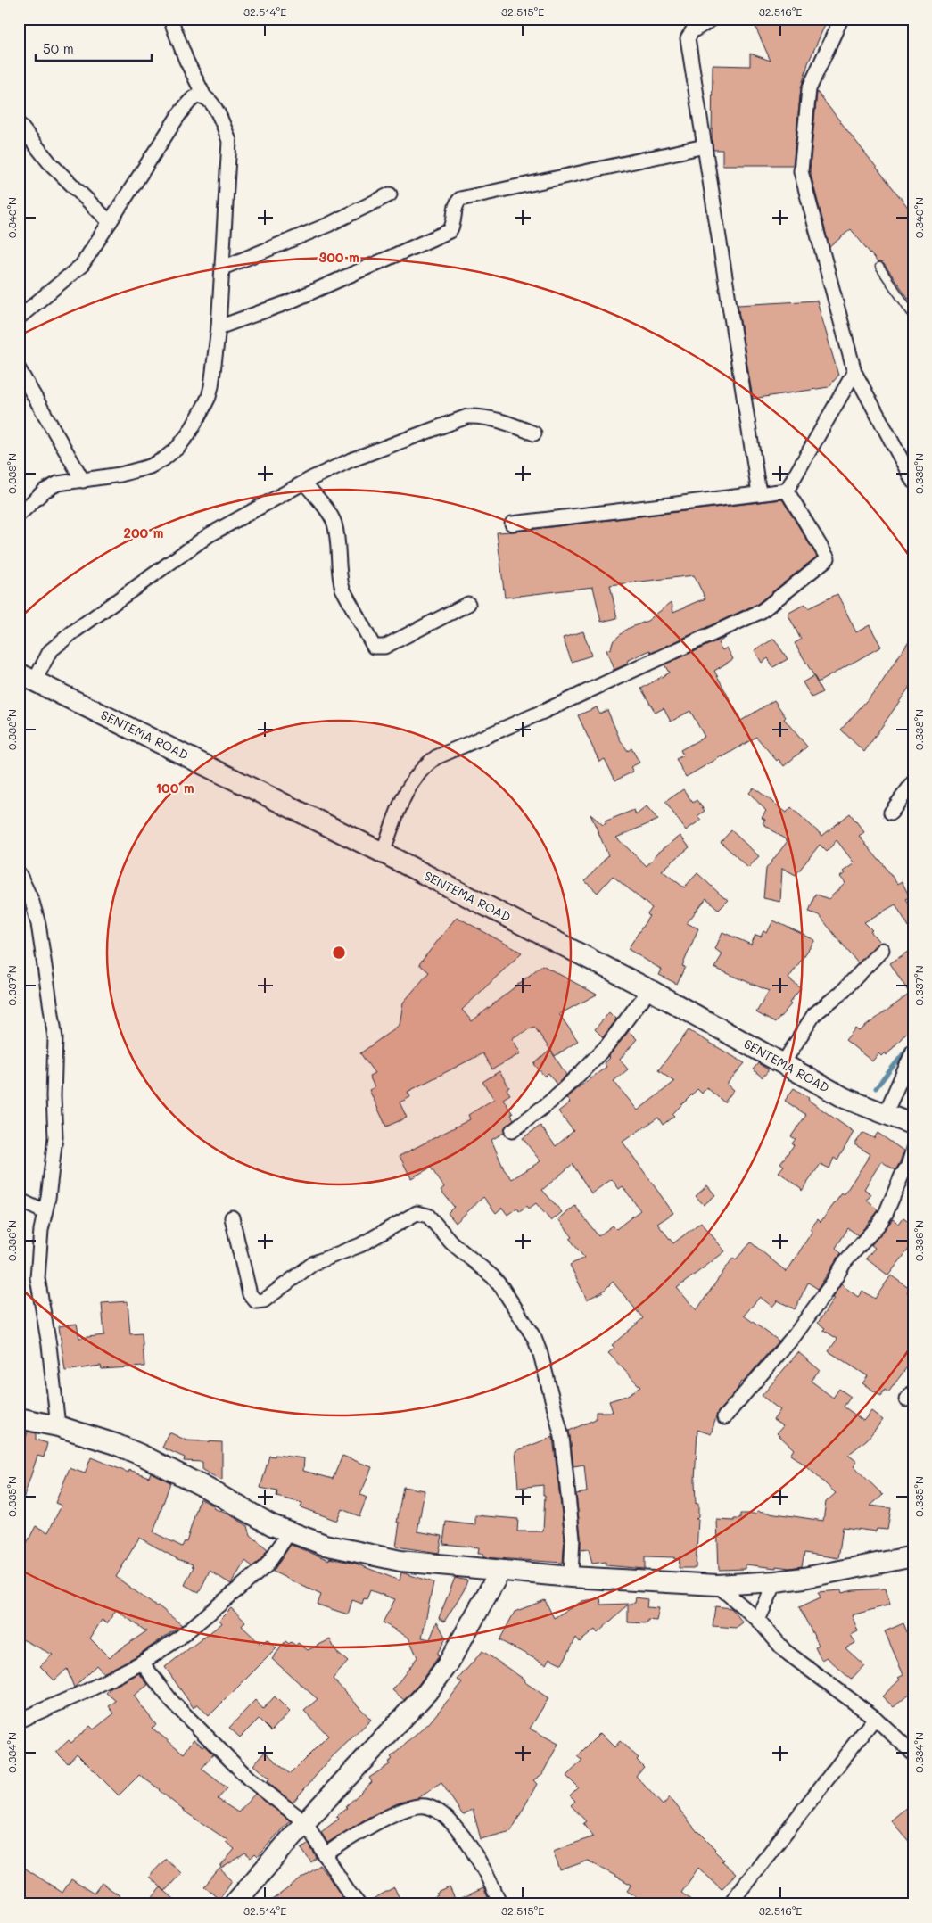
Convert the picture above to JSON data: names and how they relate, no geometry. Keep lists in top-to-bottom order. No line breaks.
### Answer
{"streets":{"street":["SENTEMA ROAD"]},"scale_bar":"50 m","coordinates":["32.514°E","32.515°E","32.516°E","0.340°N","0.339°N","0.338°N","0.337°N","0.336°N","0.335°N","0.334°N"],"rings":["300 m","200 m","100 m"]}
